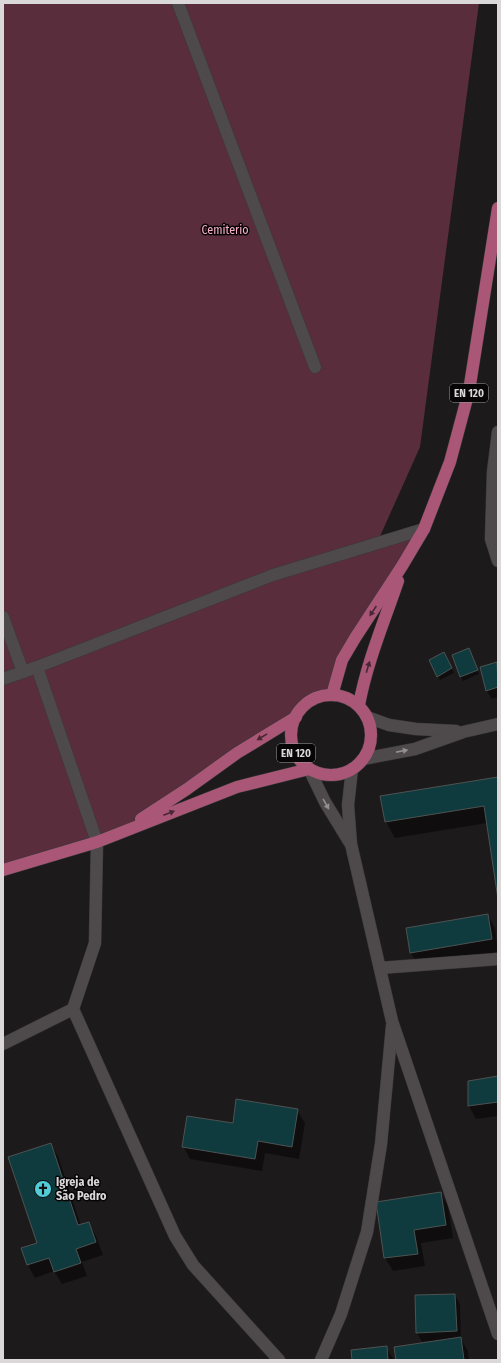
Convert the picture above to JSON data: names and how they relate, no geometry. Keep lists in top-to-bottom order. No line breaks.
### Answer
{"streets":{"main road":["EN 120"]},"parks":["Cemiterio"],"places":{"church":["Igreja de São Pedro"]}}
